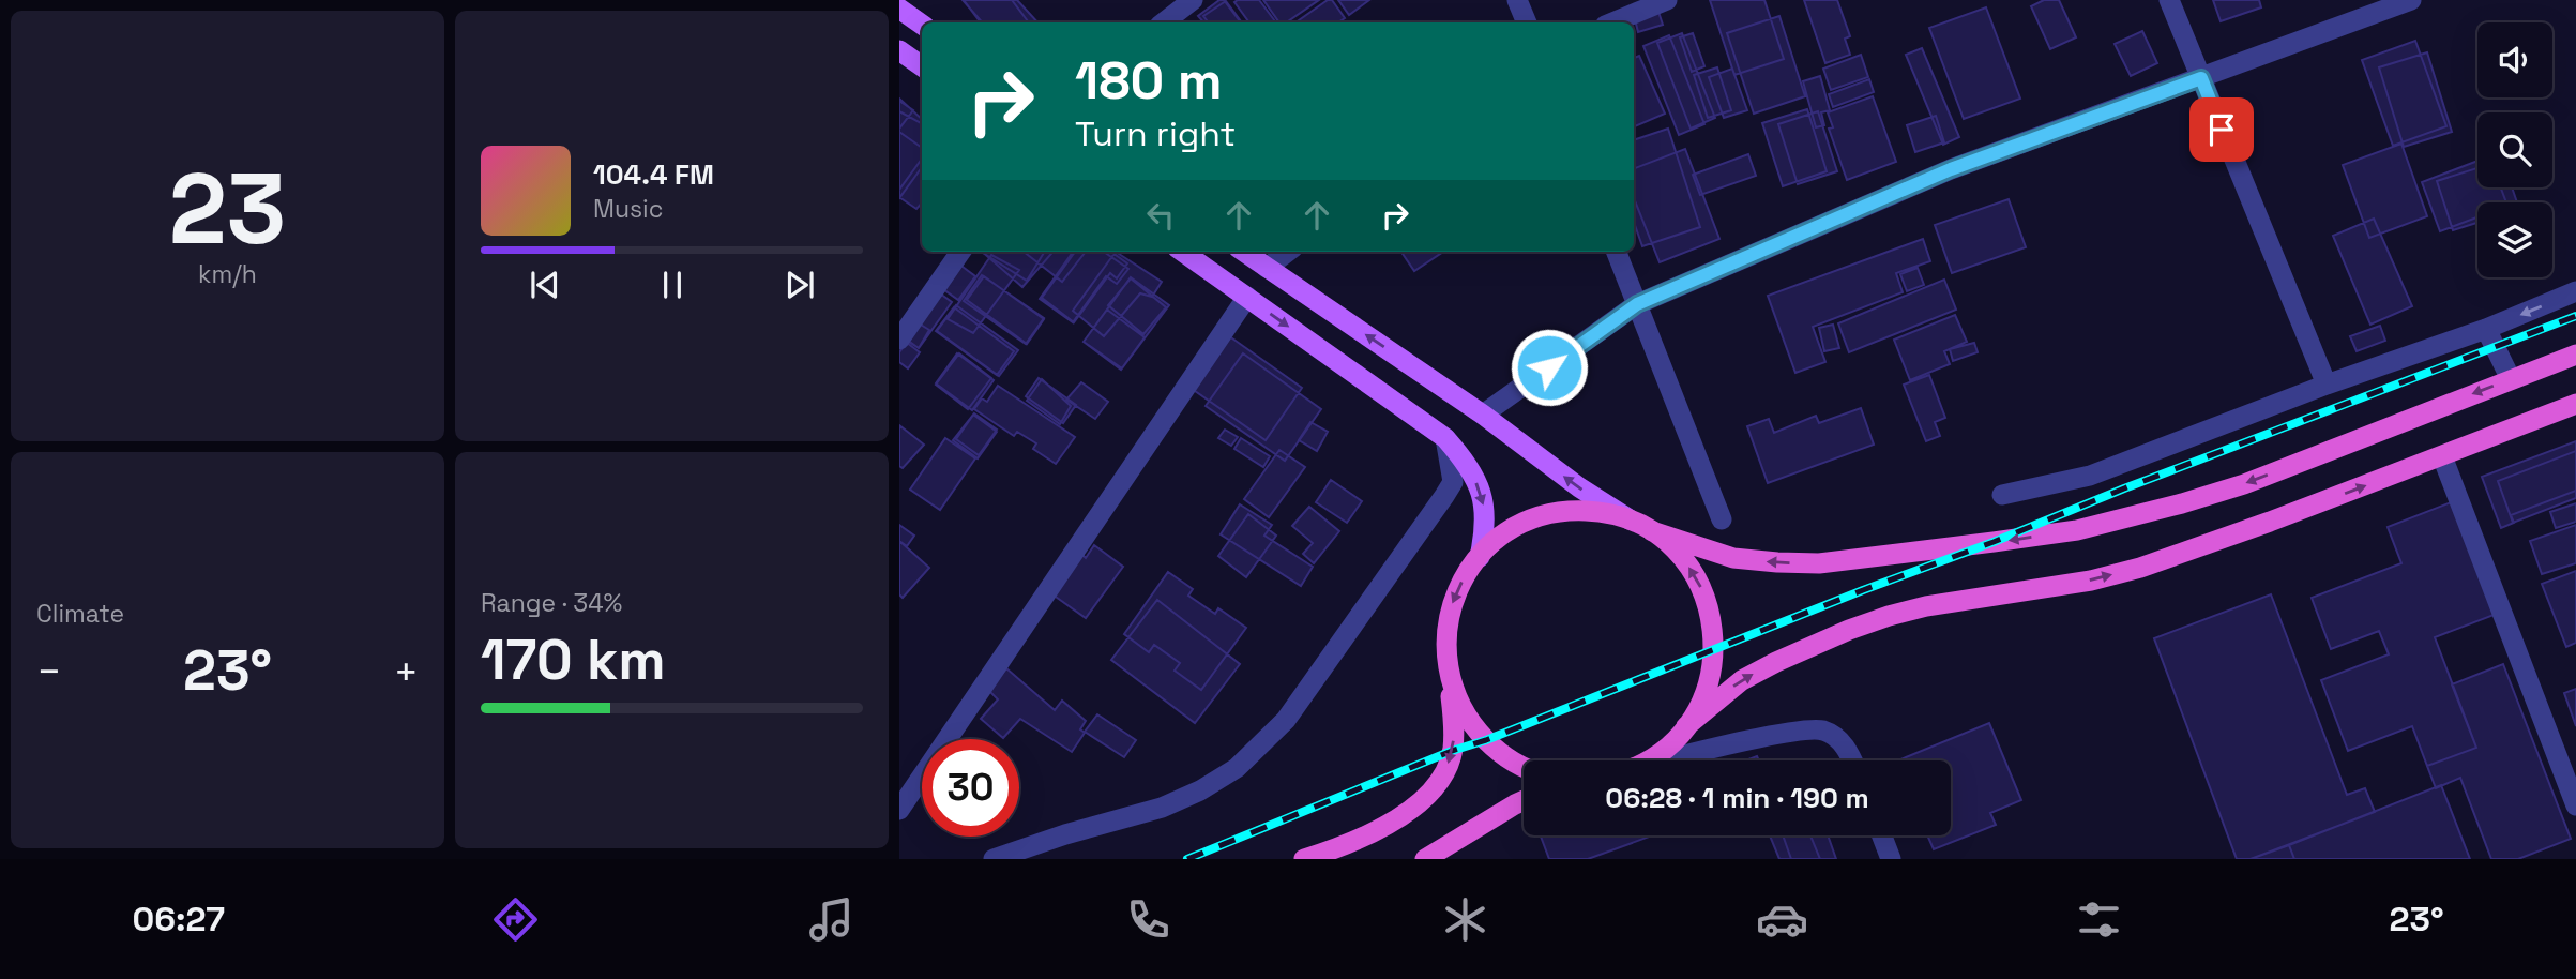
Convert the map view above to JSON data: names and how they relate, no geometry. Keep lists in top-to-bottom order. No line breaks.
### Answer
{"page":{"tile":[["23","km/h"],"Climate",["Range · 34%","170 km"]],"turn":["180 m","Turn right"],"song":["104.4 FM","Music"],"heat":["−","23°","+"],"limit":"30","trip":"06:28 · 1 min · 190 m","tabs":["06:27","23°"]}}
